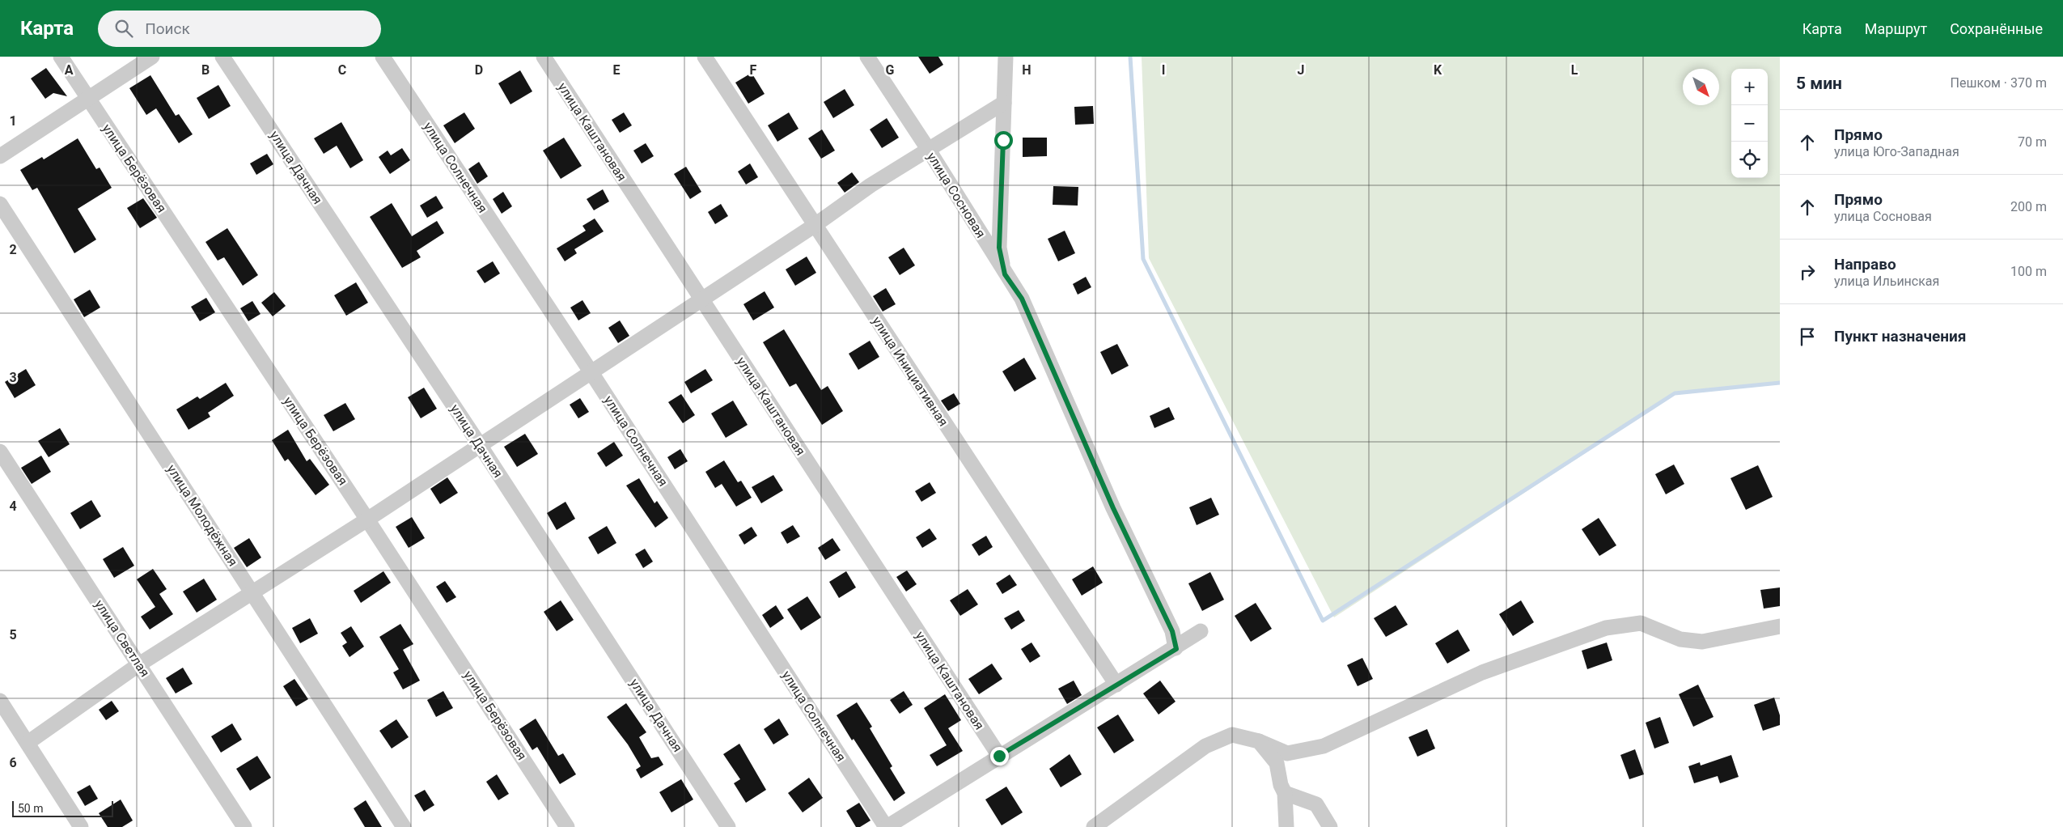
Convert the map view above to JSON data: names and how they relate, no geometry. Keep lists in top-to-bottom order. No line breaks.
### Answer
{"streets":{"street":["улица Каштановая","улица Дачная","улица Солнечная","улица Берёзовая","улица Сосновая","улица Инициативная","улица Молодёжная","улица Светлая"]},"scale_bar":"50 m","north":"bottom right","page":{"header":"Карта","search":"Поиск","nav":["Карта","Маршрут","Сохранённые"],"heading":["5 мин","Пешком · 370 m"],"map_buttons":["+","−"],"list":[["Прямо","улица Юго-Западная","70 m"],["Прямо","улица Сосновая","200 m"],["Направо","улица Ильинская","100 m"],"Пункт назначения"],"scale":"50 m"},"grid":{"columns":["A","B","C","D","E","F","G","H","I","J","K","L"],"rows":["1","2","3","4","5","6"]}}
